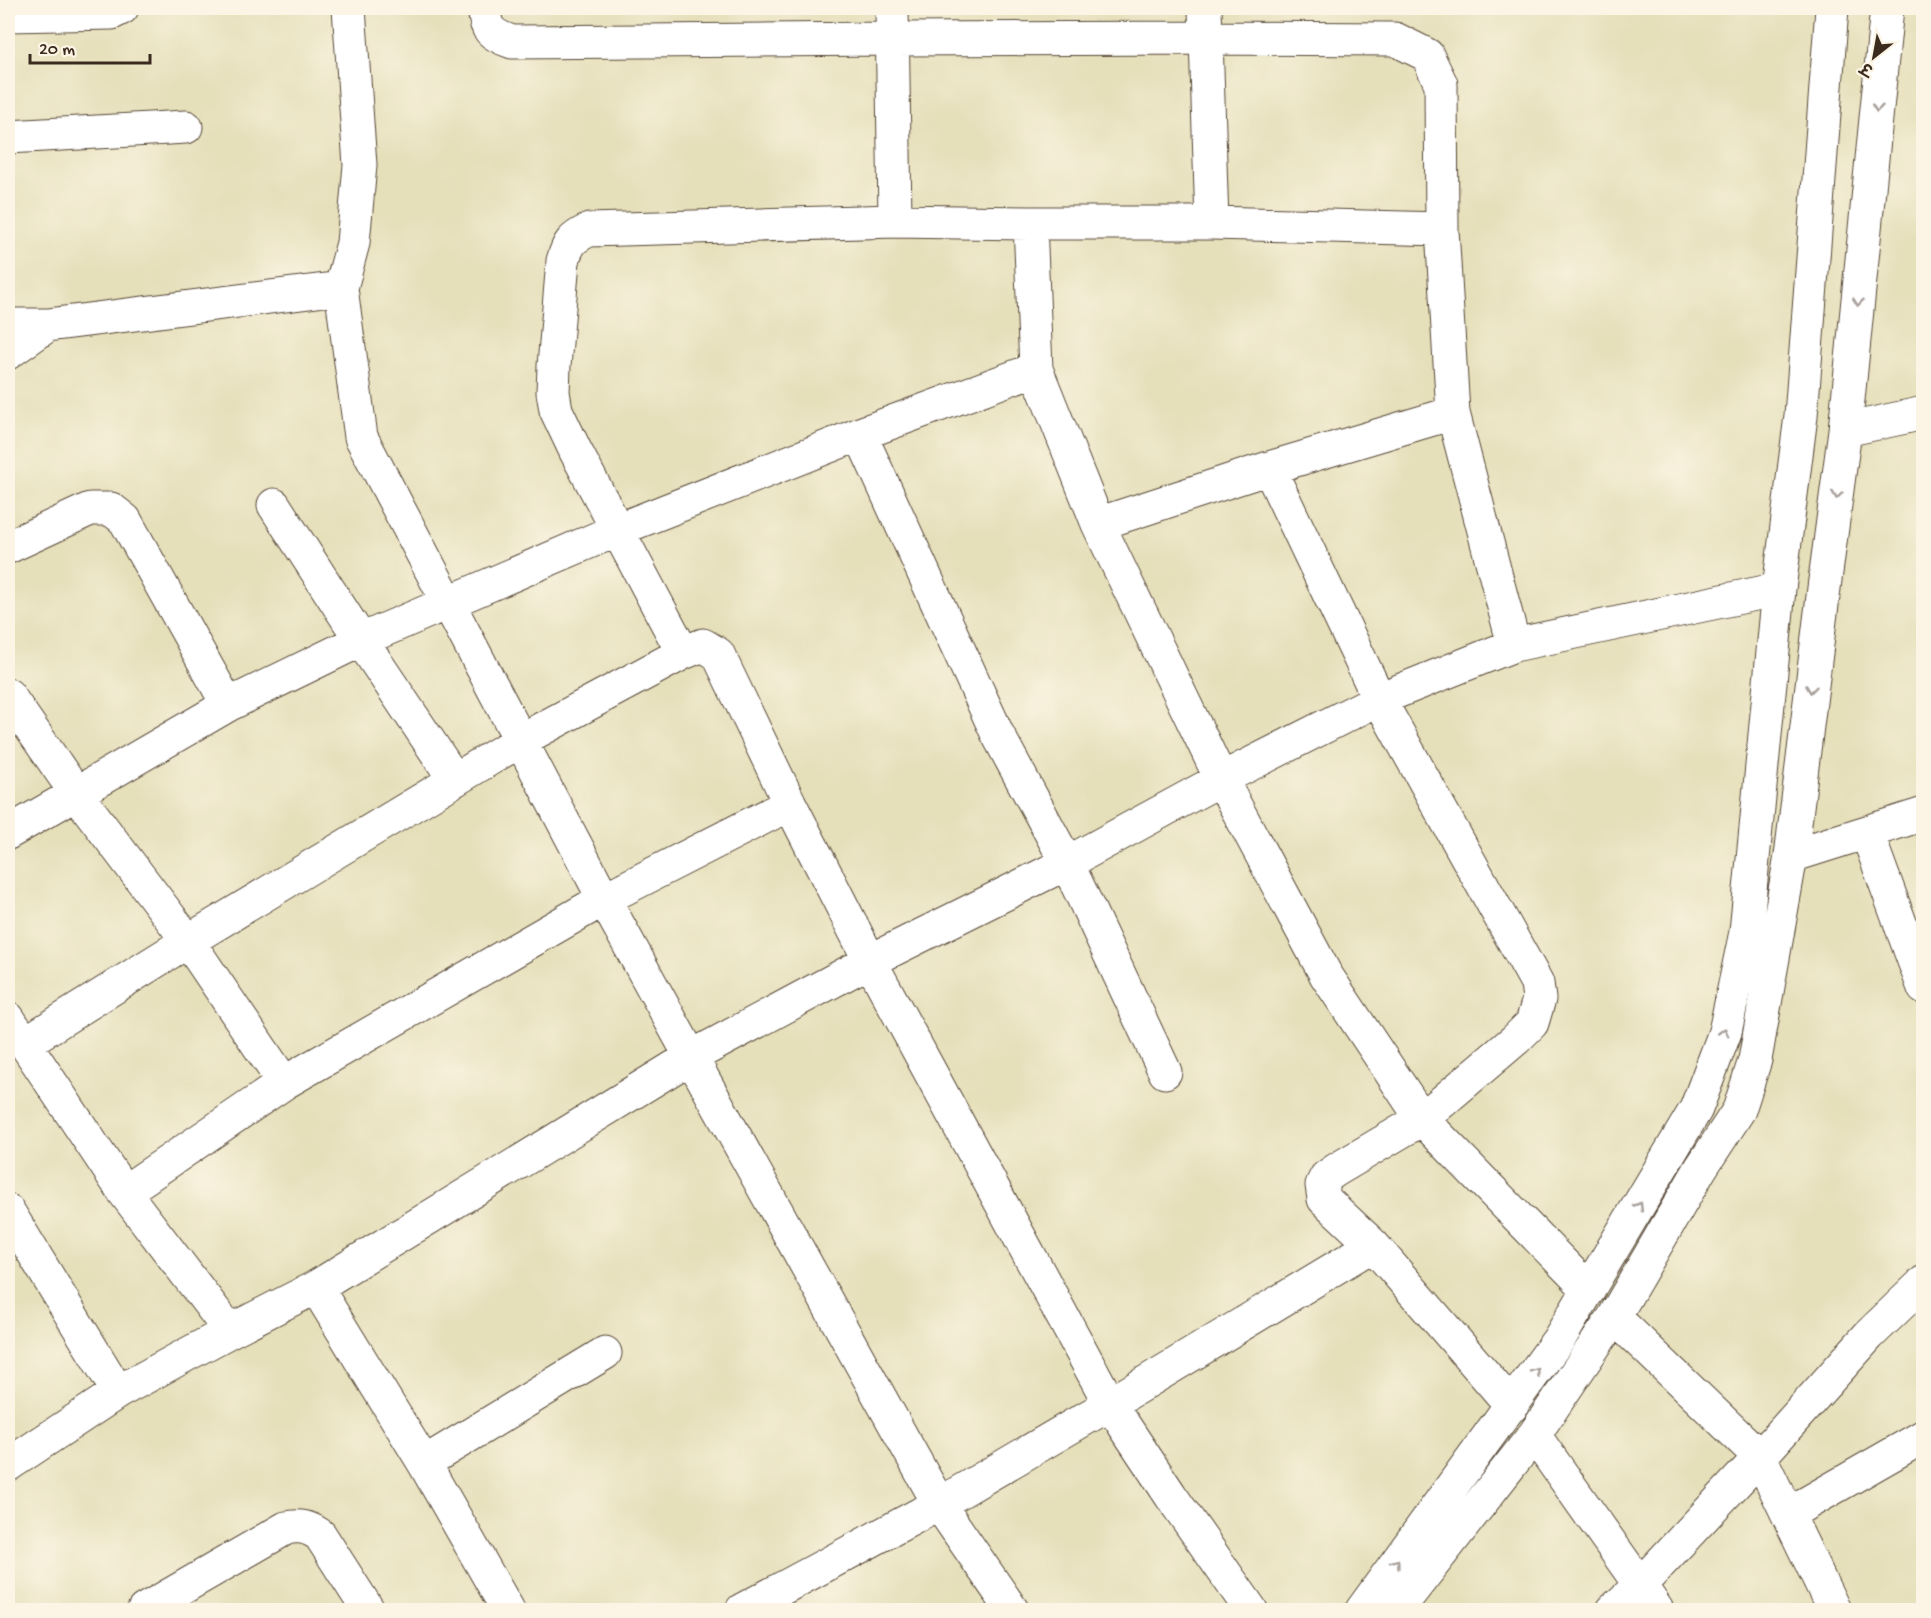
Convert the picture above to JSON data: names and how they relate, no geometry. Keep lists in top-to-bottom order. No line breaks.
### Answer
{"scale_bar":"20 m","north":"bottom left"}
